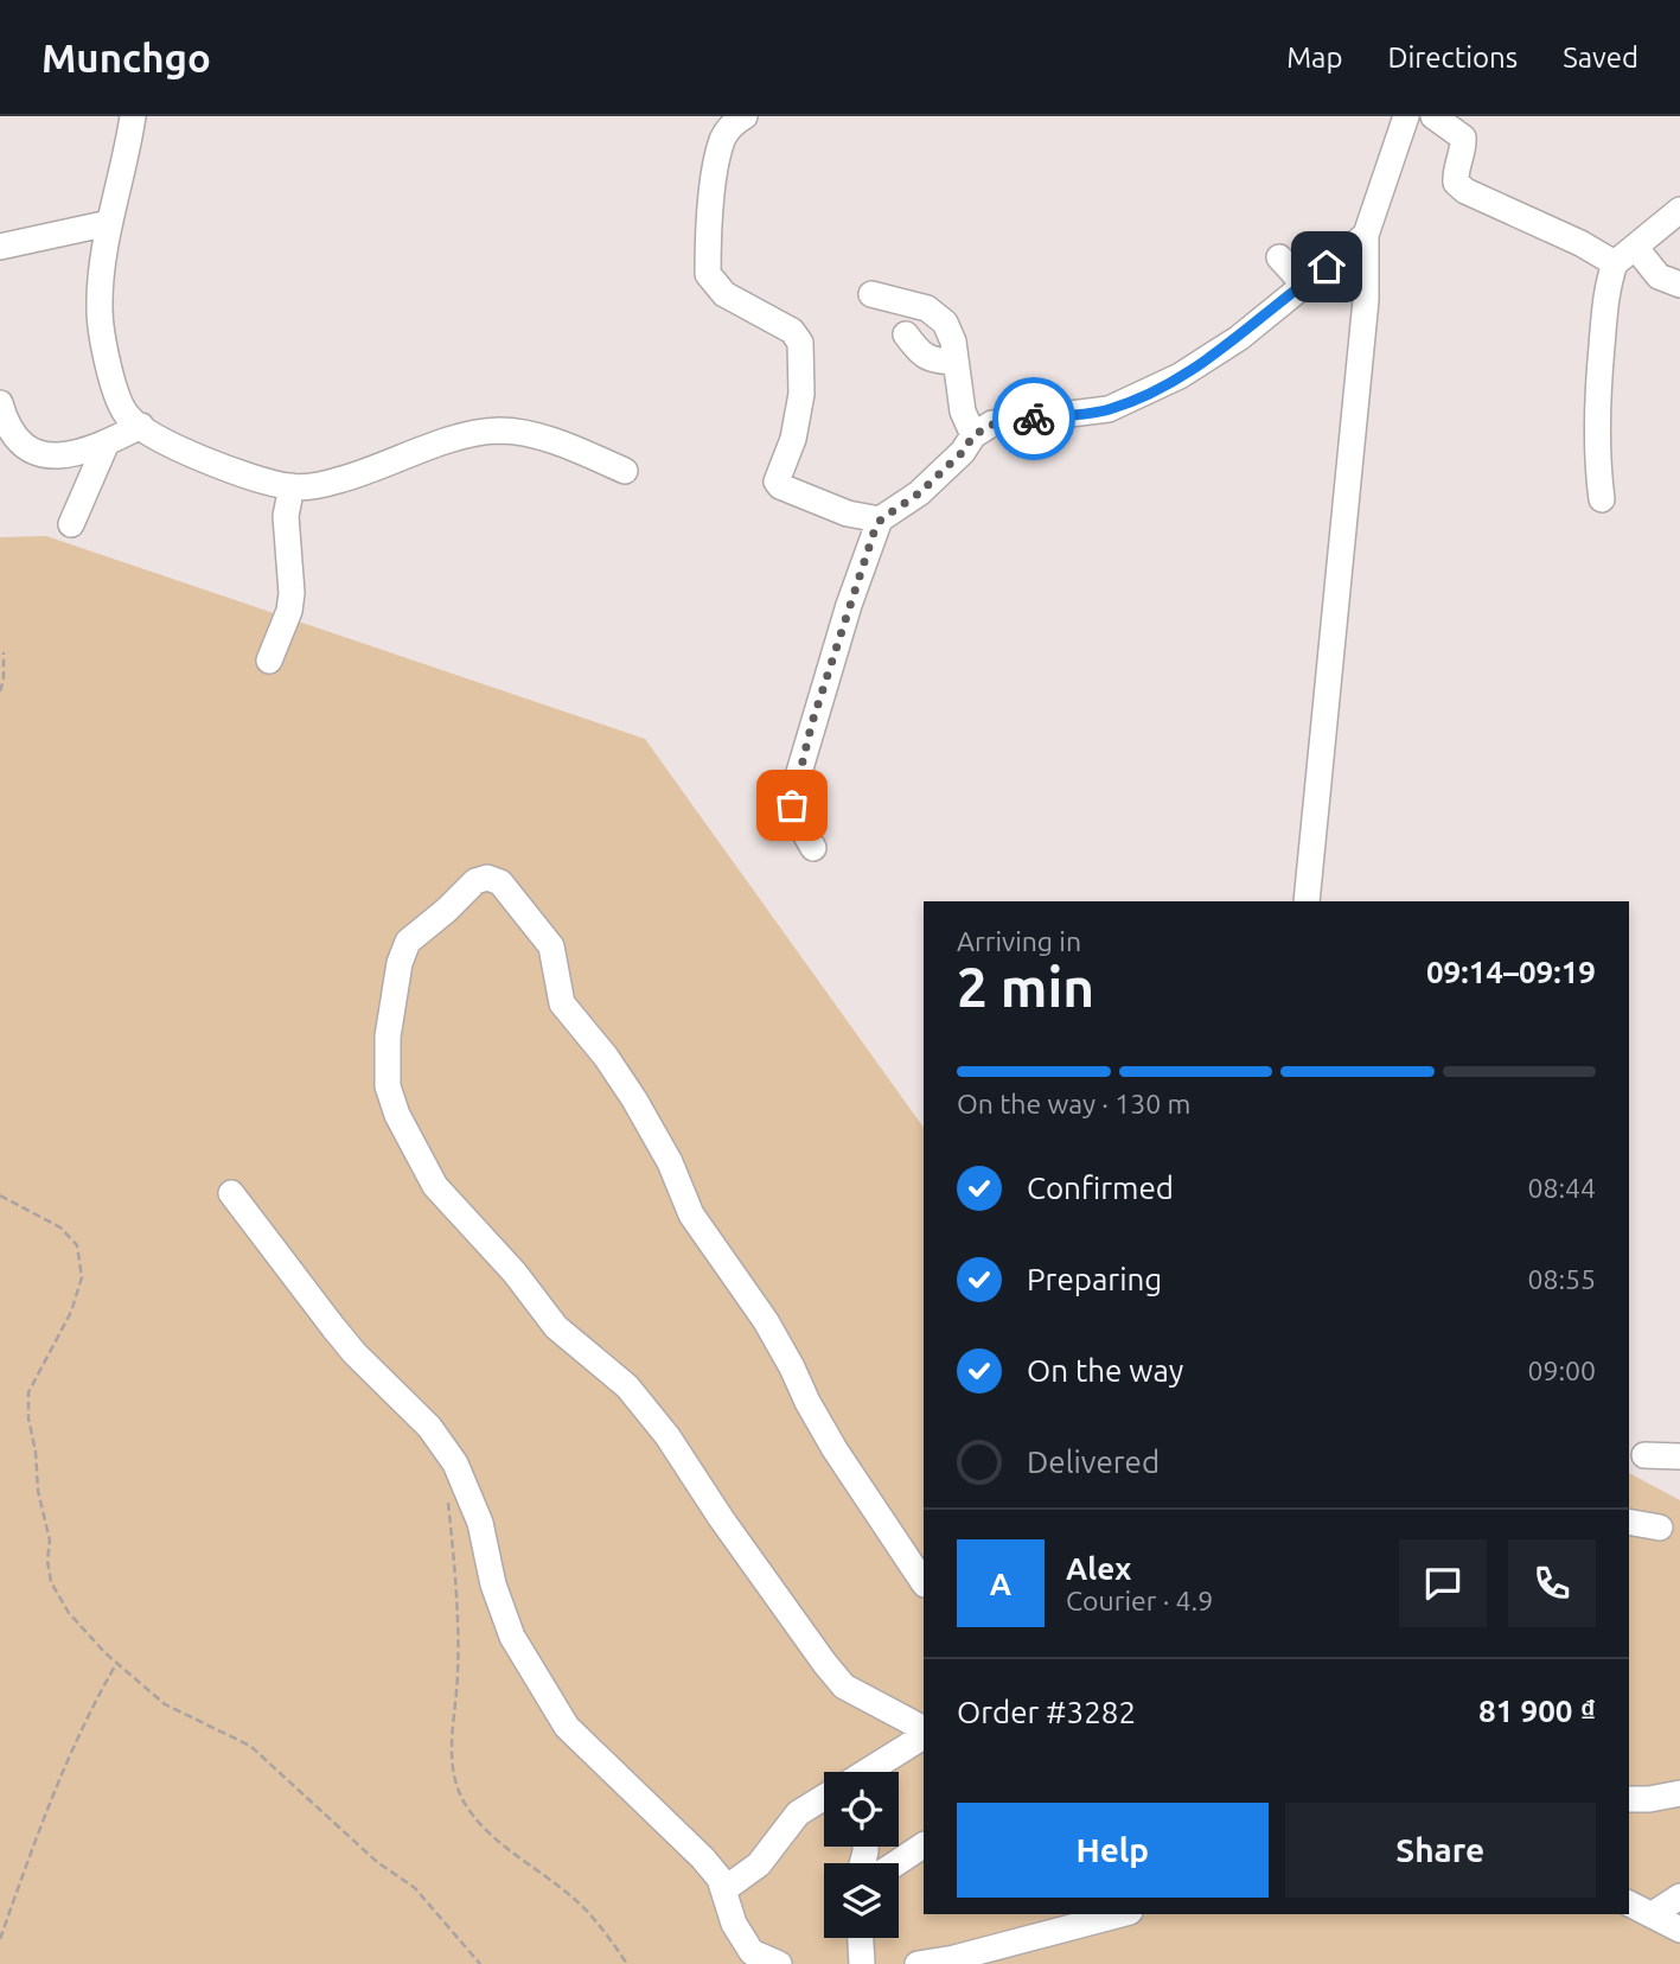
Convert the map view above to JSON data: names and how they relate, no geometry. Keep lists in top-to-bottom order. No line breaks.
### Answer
{"page":{"header":"Munchgo","nav":["Map","Directions","Saved"],"heading":["2 min","Arriving in","09:14–09:19"],"panel":["Alex","Courier · 4.9","Order #3282","81 900 ₫"],"bar":"On the way · 130 m","list":[["Confirmed","08:44"],["Preparing","08:55"],["On the way","09:00"],"Delivered"],"round":"A","buttons":["Help","Share"]}}
